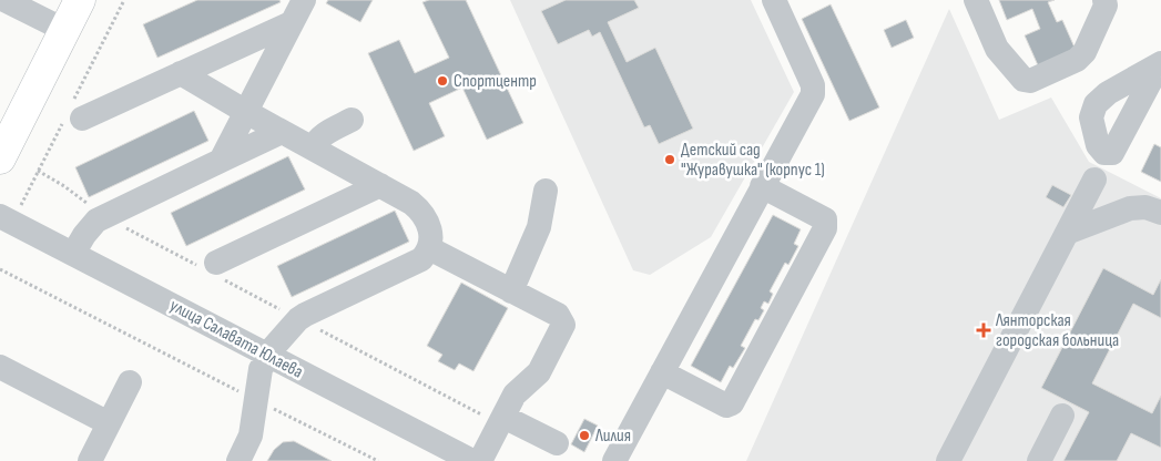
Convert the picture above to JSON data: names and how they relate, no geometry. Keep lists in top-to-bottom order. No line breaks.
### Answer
{"streets":{"street":["улица Салавата Юлаева"]},"places":{"other":["Спортцентр","Детский сад \"Журавушка\" (корпус 1)","Лилия"],"health":["Лянторская городская больница"]}}
